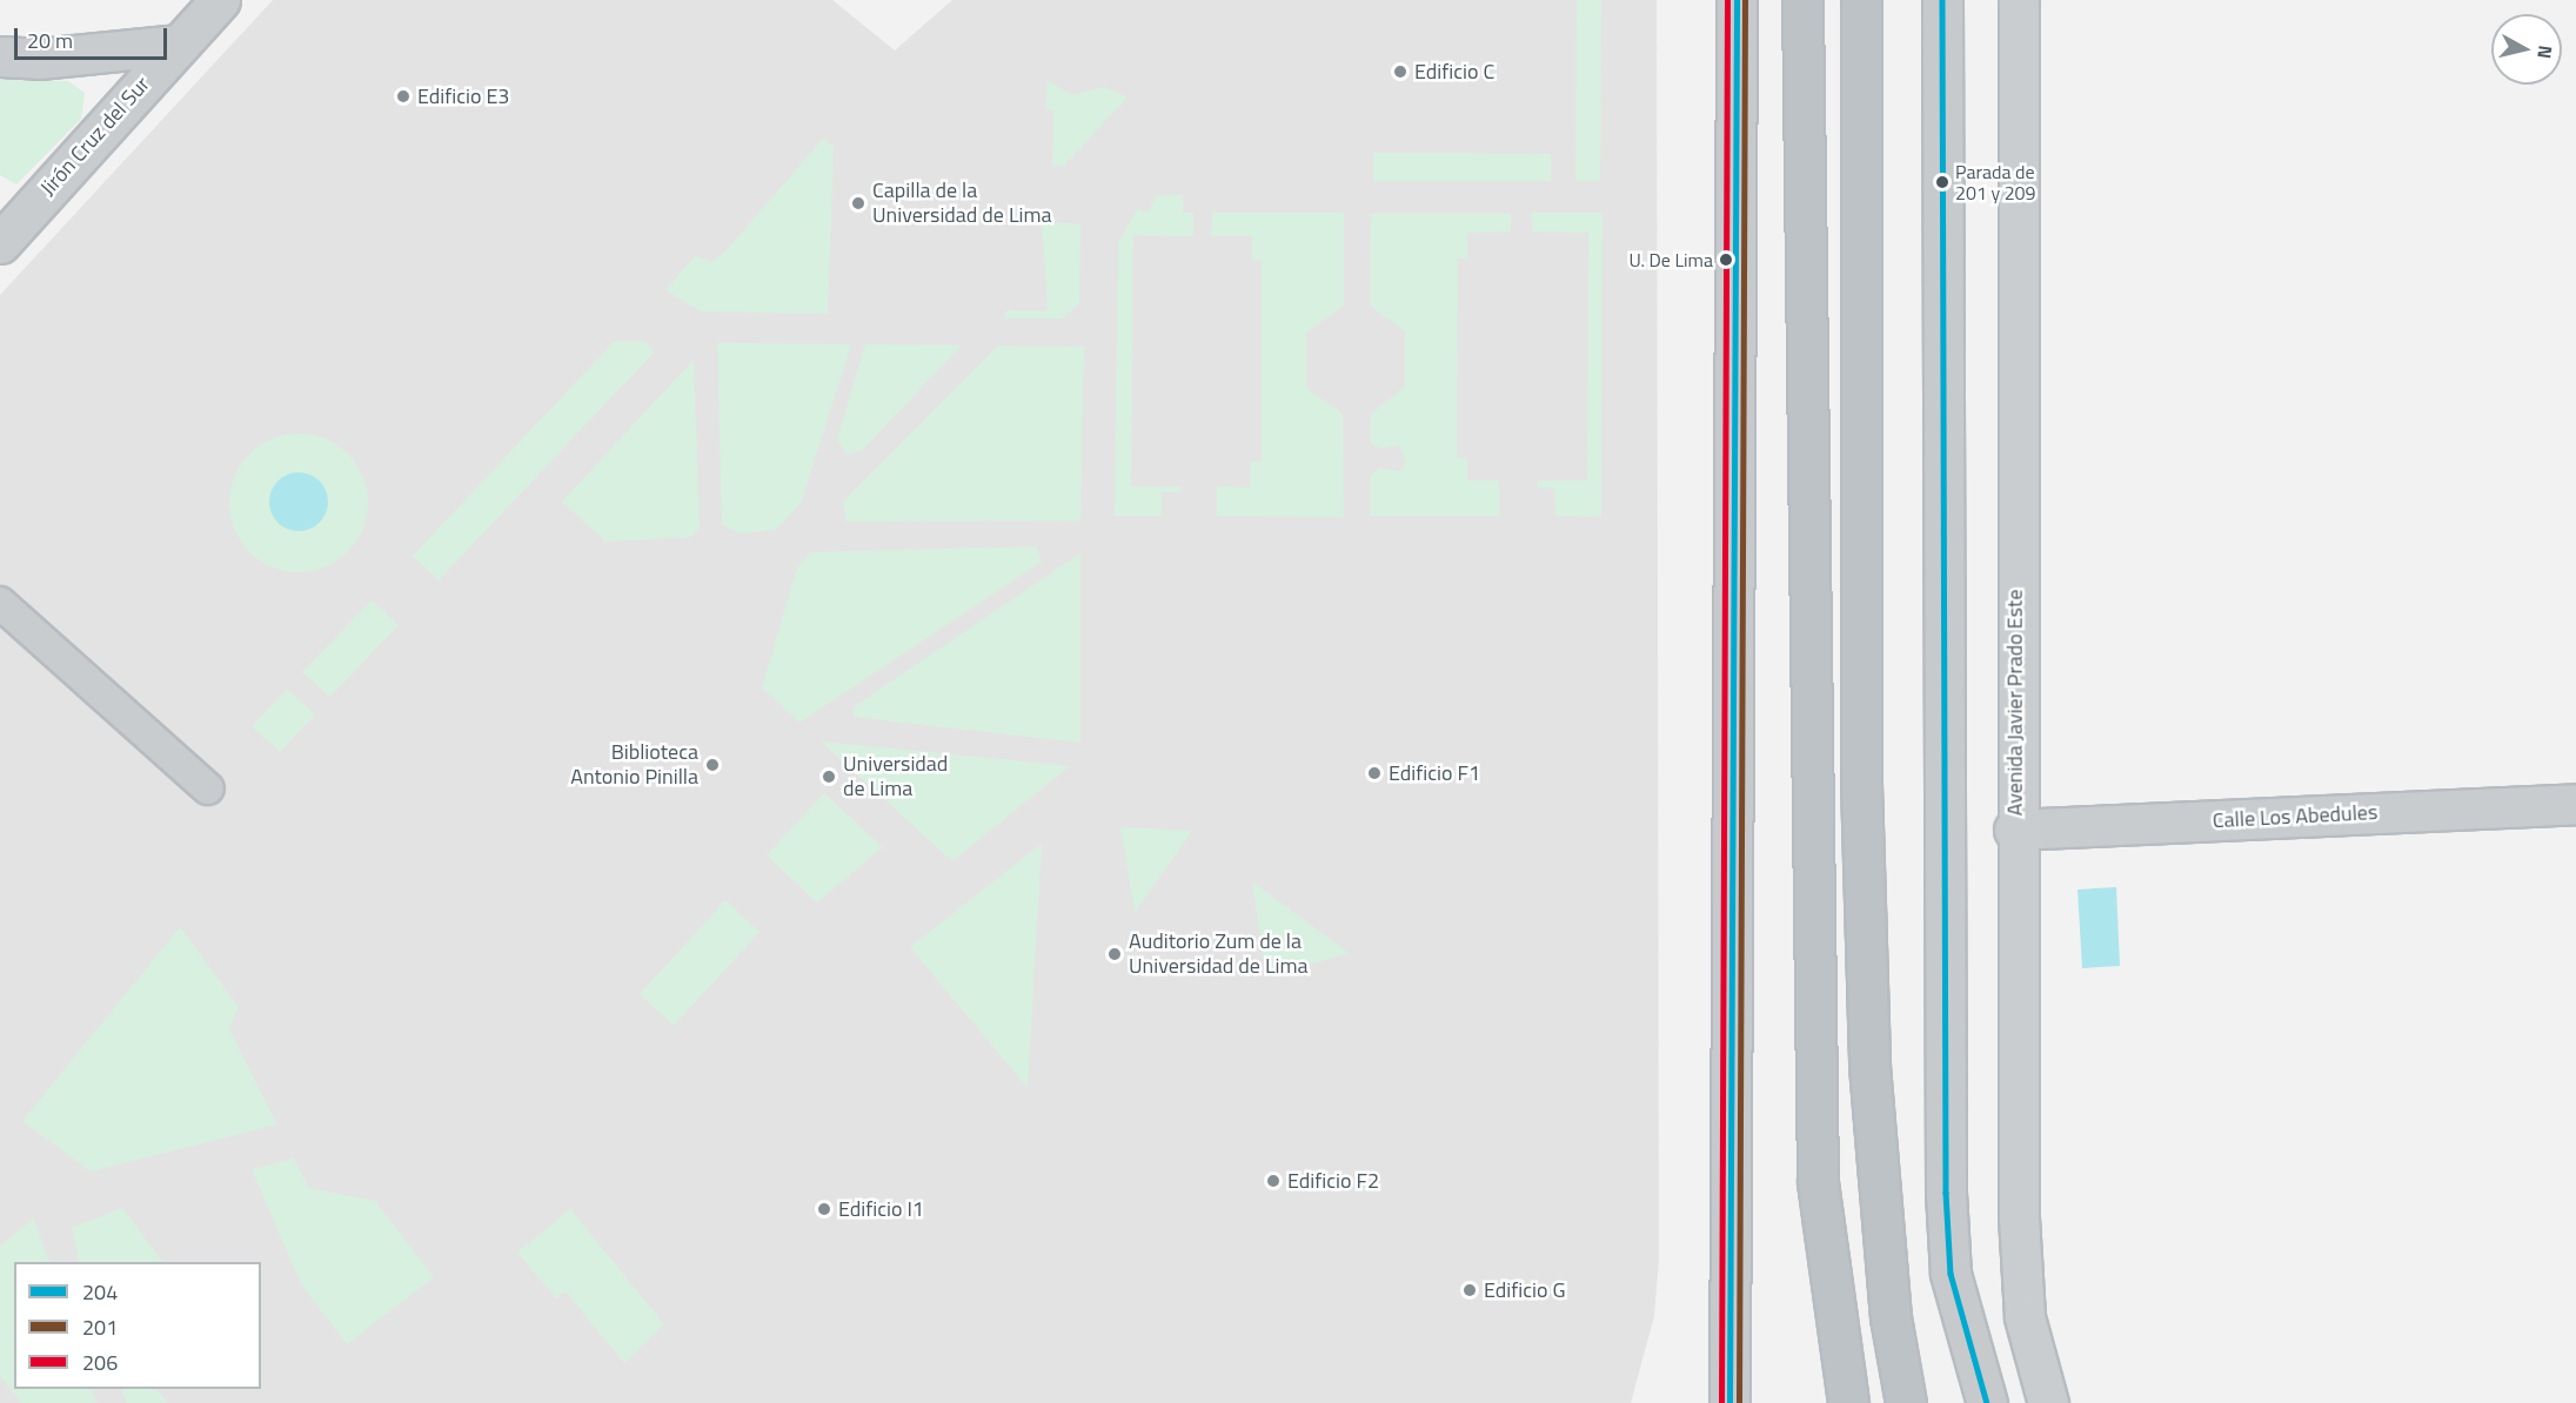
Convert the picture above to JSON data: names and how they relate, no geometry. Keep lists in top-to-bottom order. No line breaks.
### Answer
{"streets":{"main road":["Avenida Javier Prado Este"],"street":["Jirón Cruz del Sur","Calle Los Abedules"]},"crossings":[["Avenida Javier Prado Este","Calle Los Abedules"]],"places":["Edificio C","Edificio E3","Parada de 201 y 209","Capilla de la Universidad de Lima","U. De Lima","Biblioteca Antonio Pinilla","Edificio F1","Universidad de Lima","Auditorio Zum de la Universidad de Lima","Edificio F2","Edificio I1","Edificio G"],"lines":["transit line 204","transit line 201","transit line 206"],"legend":["204","201","206"],"scale_bar":"20 m","north":"right"}
